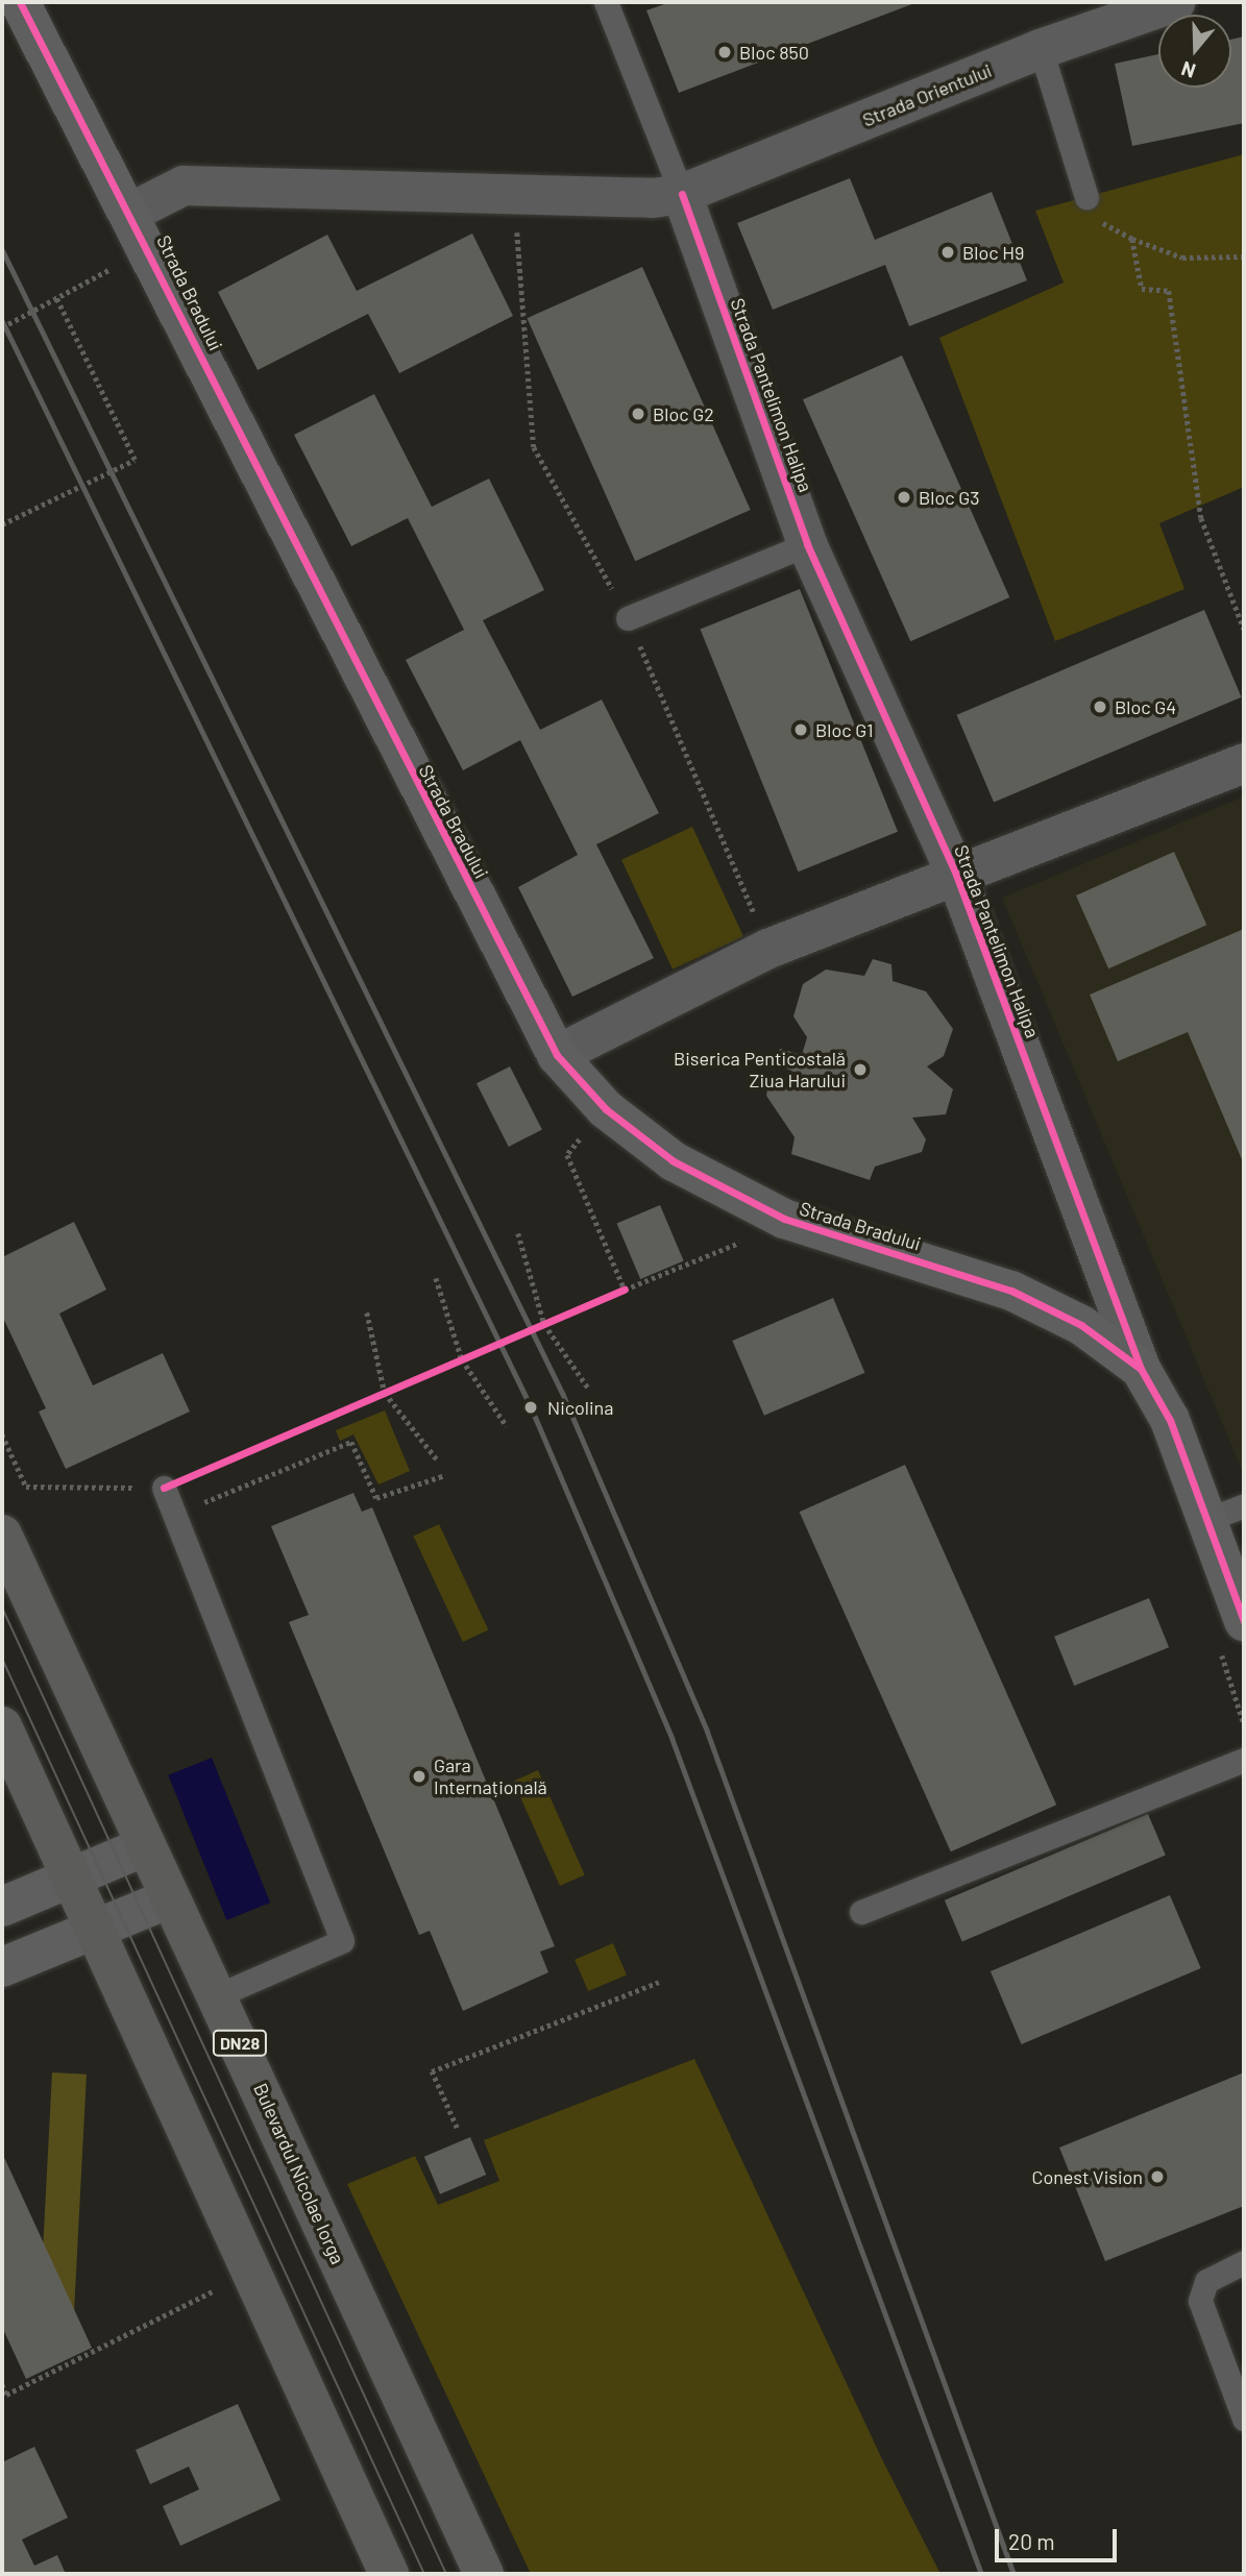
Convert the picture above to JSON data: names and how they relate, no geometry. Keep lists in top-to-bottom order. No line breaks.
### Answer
{"streets":{"main road":["DN28","Bulevardul Nicolae Iorga"],"street":["Strada Orientului","Strada Bradului","Strada Pantelimon Halipa"]},"crossings":[["Strada Orientului","Strada Pantelimon Halipa"],["Strada Bradului","Strada Pantelimon Halipa"]],"places":["Bloc 850","Bloc H9","Bloc G2","Bloc G3","Bloc G4","Bloc G1","Biserica Penticostală Ziua Harului","Nicolina","Gara Internațională","Conest Vision"],"scale_bar":"20 m","north":"bottom"}
